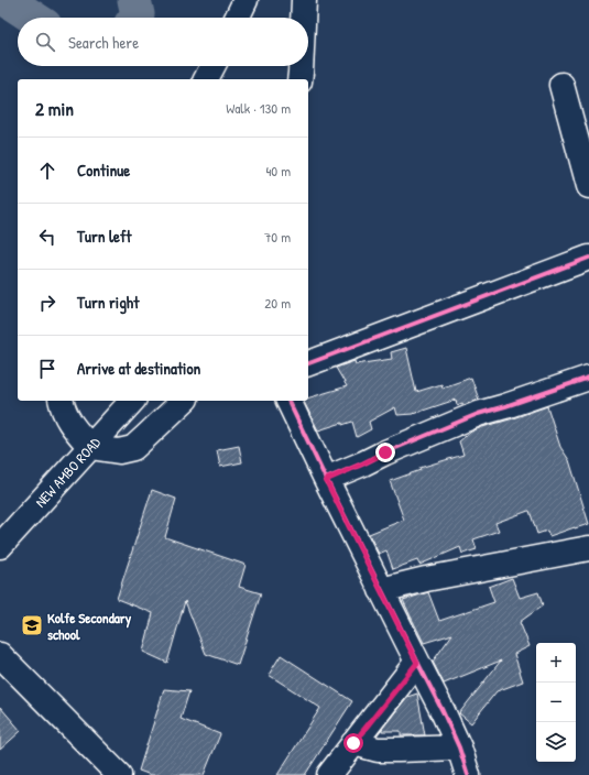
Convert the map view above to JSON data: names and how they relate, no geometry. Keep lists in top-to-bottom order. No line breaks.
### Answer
{"streets":{"street":["NEW AMBO ROAD"]},"places":{"school or university":["Kolfe Secondary school"]},"page":{"search":"Search here","heading":["2 min","Walk · 130 m"],"list":[["Continue","40 m"],["Turn left","70 m"],["Turn right","20 m"],"Arrive at destination"],"map_buttons":["+","−"]}}
